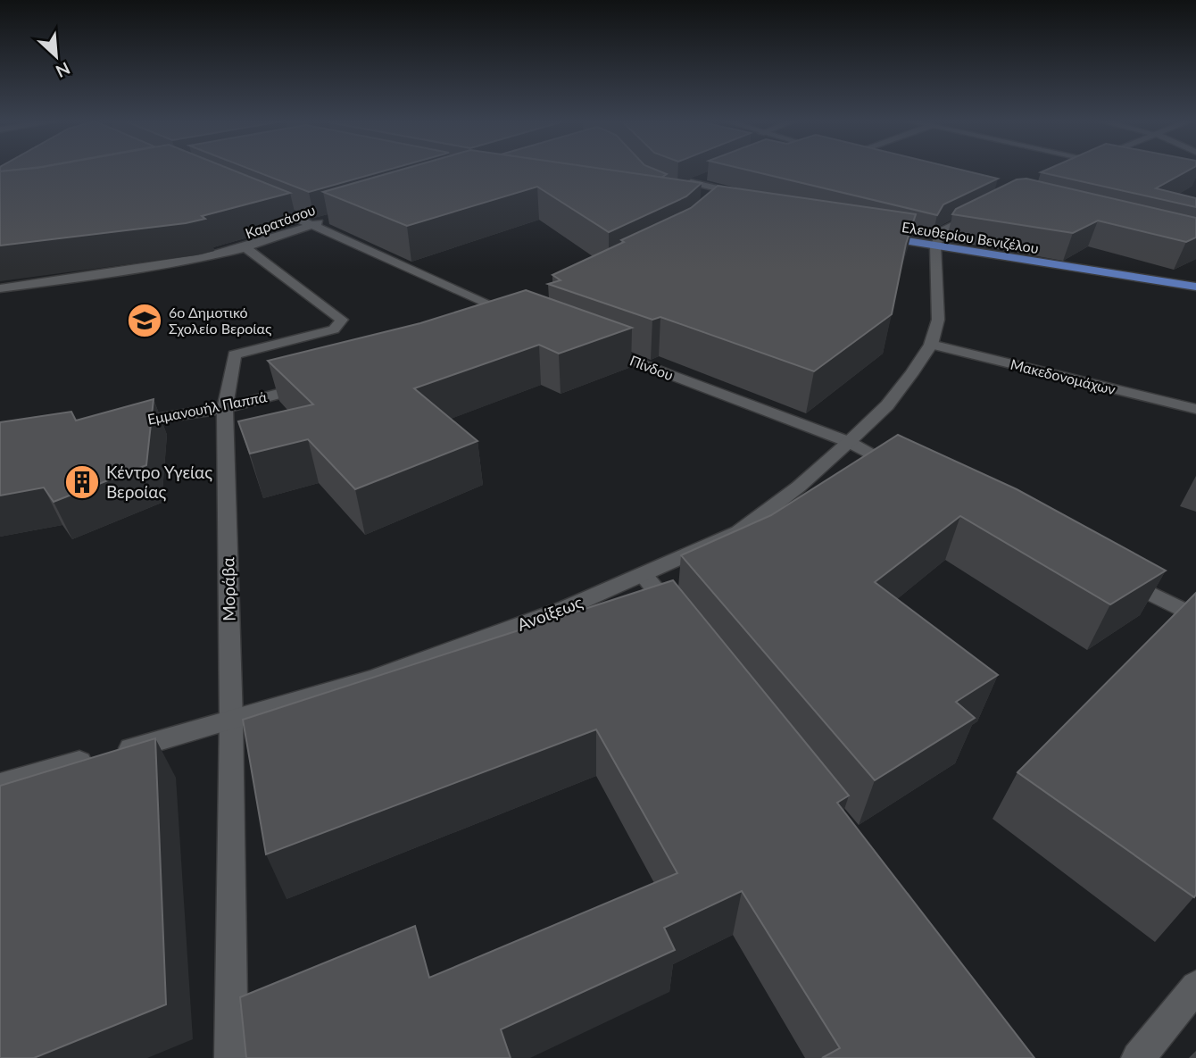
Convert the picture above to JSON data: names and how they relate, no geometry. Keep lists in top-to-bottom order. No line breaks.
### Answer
{"streets":{"main road":["Ελευθερίου Βενιζέλου"],"street":["Καρατάσου","Πίνδου","Μακεδονομάχων","Εμμανουήλ Παππά","Μοράβα","Ανοίξεως"]},"crossings":[["Καρατάσου","Μοράβα"],["Ελευθερίου Βενιζέλου","Ανοίξεως"],["Πίνδου","Ανοίξεως"],["Μακεδονομάχων","Ανοίξεως"],["Εμμανουήλ Παππά","Μοράβα"],["Μοράβα","Ανοίξεως"]],"places":{"school or university":["6ο Δημοτικό Σχολείο Βεροίας"],"building":["Κέντρο Υγείας Βεροίας"]},"north":"bottom right"}
